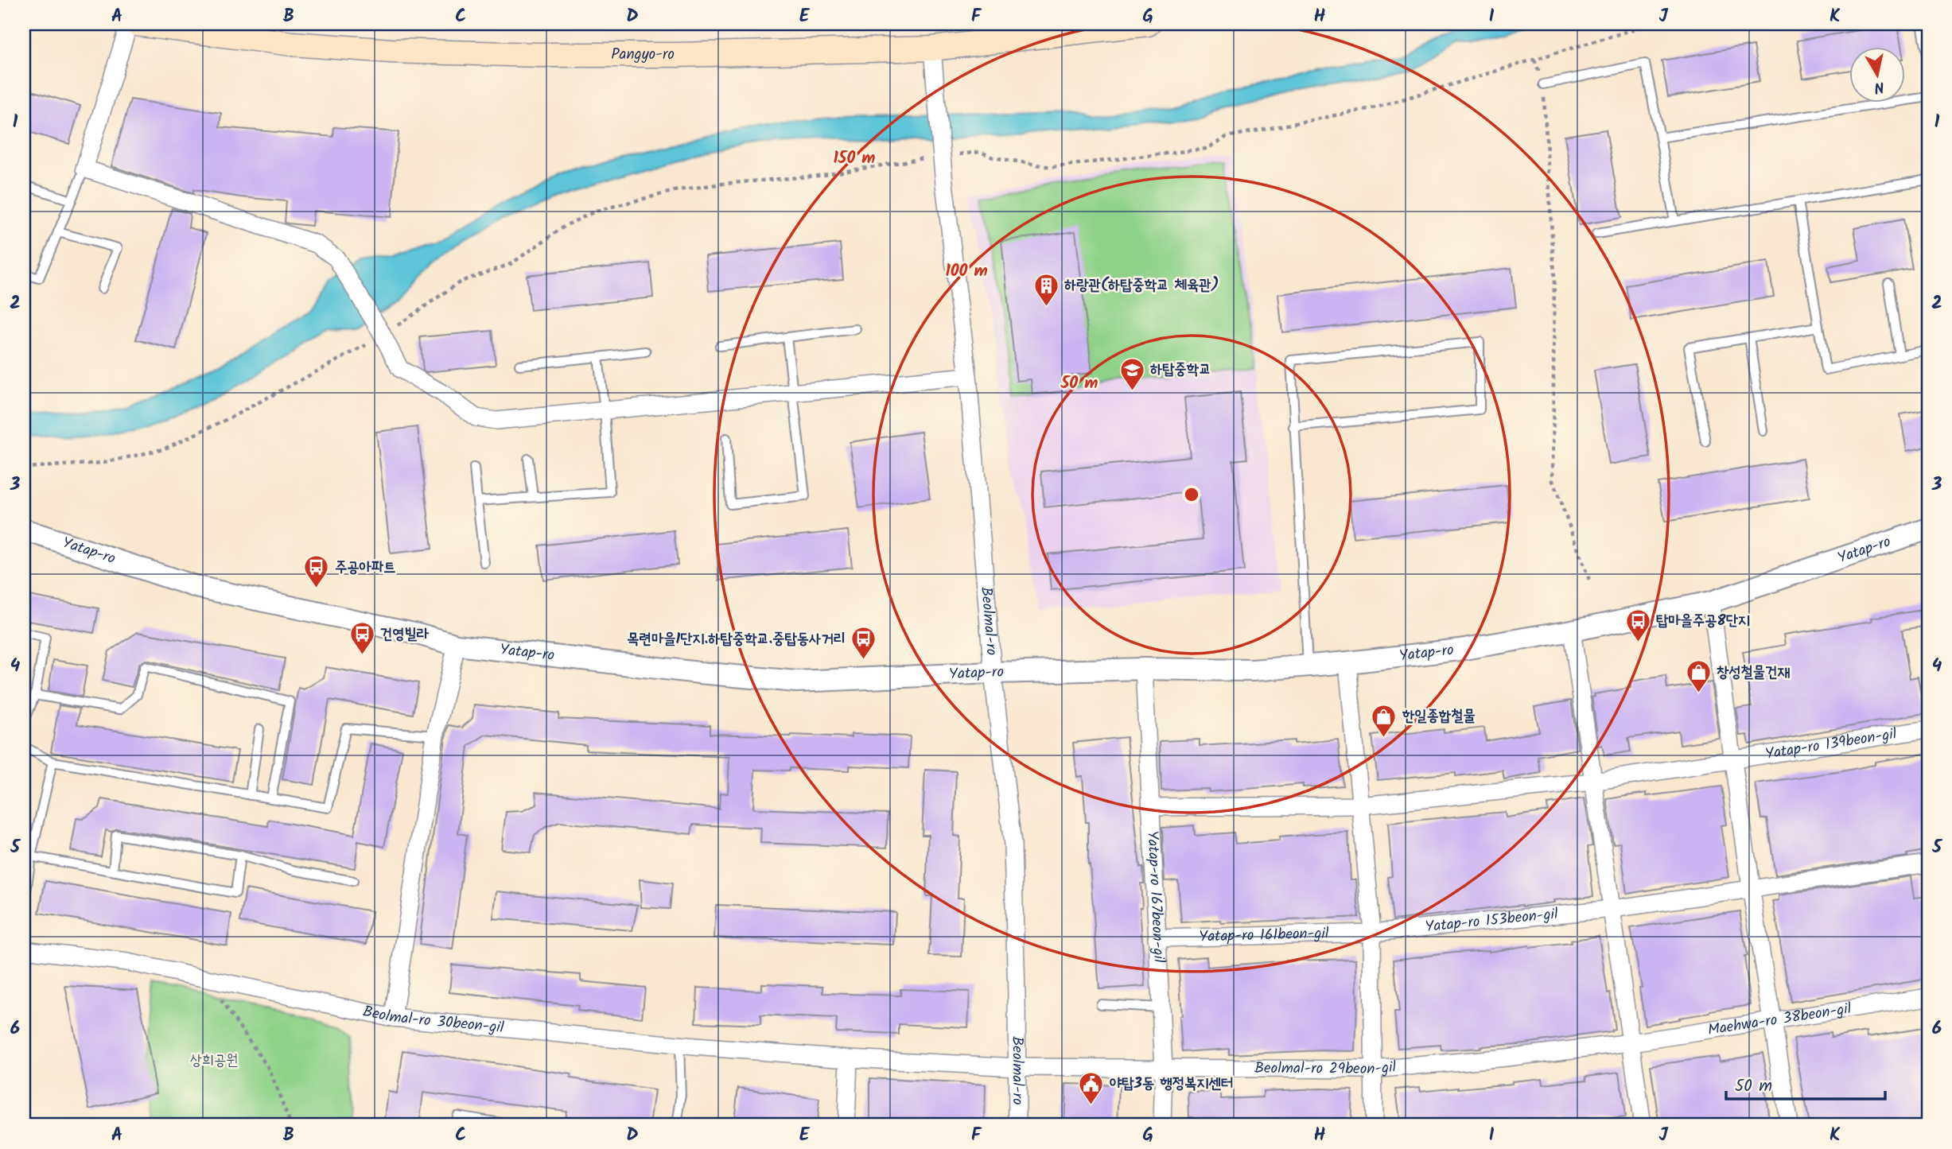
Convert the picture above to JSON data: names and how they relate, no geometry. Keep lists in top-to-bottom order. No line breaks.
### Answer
{"streets":{"main road":["Pangyo-ro"],"street":["Yatap-ro","Beolmal-ro","Yatap-ro 139beon-gil","Yatap-ro 167beon-gil","Yatap-ro 153beon-gil","Yatap-ro 161beon-gil","Beolmal-ro 30beon-gil","Maehwa-ro 38beon-gil","Beolmal-ro 29beon-gil"]},"crossings":[["Pangyo-ro","Beolmal-ro"],["Yatap-ro","Beolmal-ro"],["Yatap-ro","Yatap-ro 167beon-gil"],["Beolmal-ro","Beolmal-ro 30beon-gil"],["Beolmal-ro","Beolmal-ro 29beon-gil"],["Yatap-ro 167beon-gil","Yatap-ro 161beon-gil"],["Yatap-ro 167beon-gil","Beolmal-ro 29beon-gil"],["Yatap-ro 153beon-gil","Yatap-ro 161beon-gil"],["Beolmal-ro 30beon-gil","Beolmal-ro 29beon-gil"],["Maehwa-ro 38beon-gil","Beolmal-ro 29beon-gil"]],"parks":["상희공원"],"places":{"building":["하랑관(하탑중학교 체육관)"],"school or university":["하탑중학교"],"bus stop":["주공아파트","탑마을주공8단지","건영빌라","목련마을1단지.하탑중학교.중탑동사거리"],"shop":["창성철물건재","한일종합철물"],"public building":["야탑3동 행정복지센터"]},"scale_bar":"50 m","north":"bottom","grid":{"columns":["A","B","C","D","E","F","G","H","I","J","K"],"rows":["1","2","3","4","5","6"]},"rings":["150 m","100 m","50 m"]}
